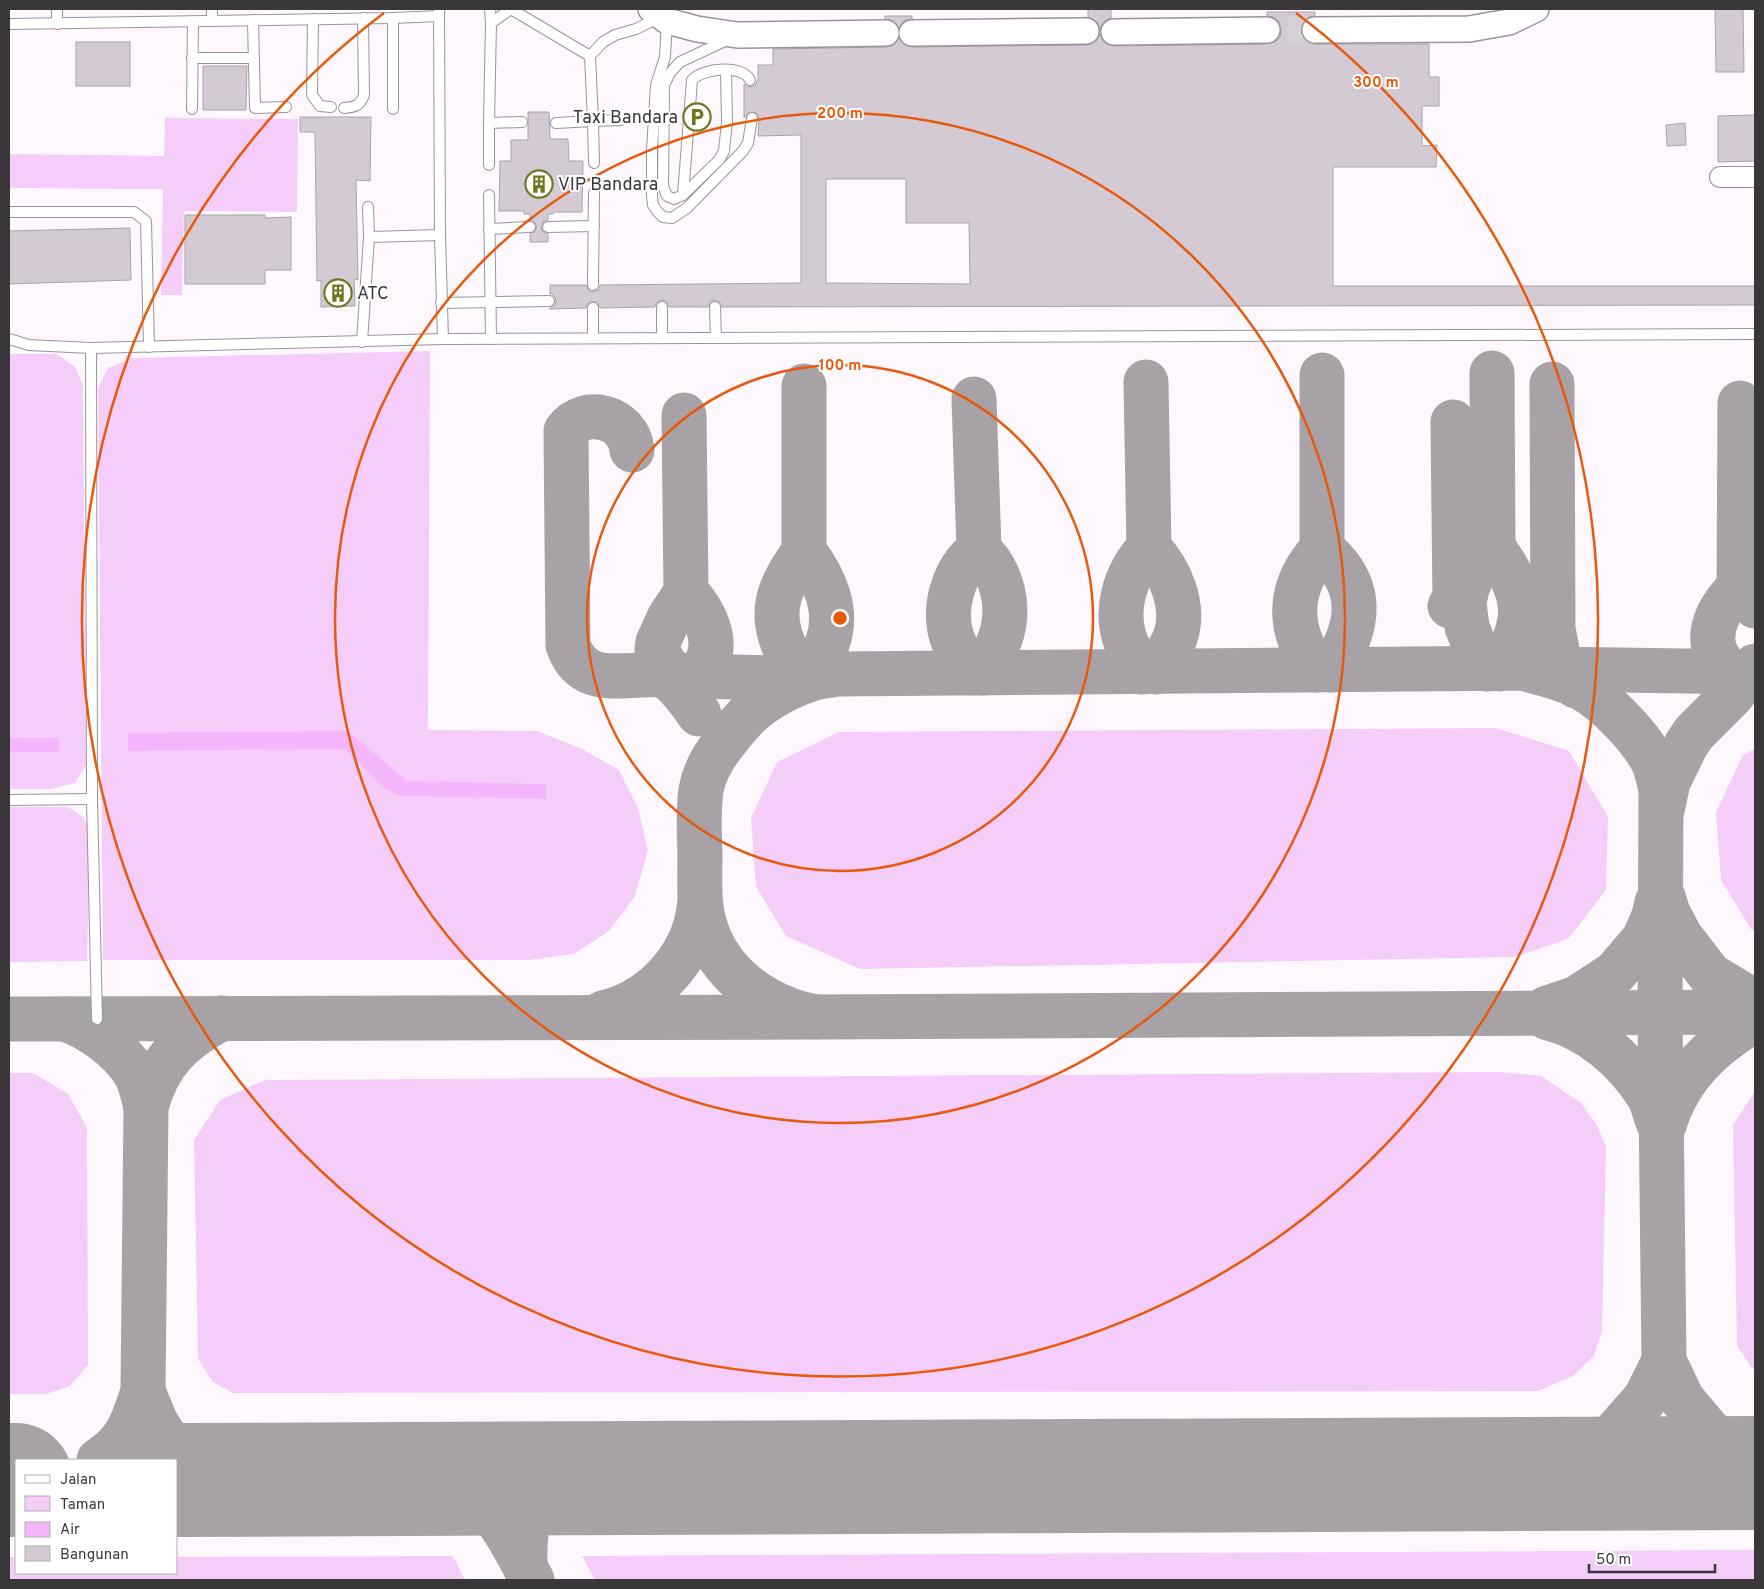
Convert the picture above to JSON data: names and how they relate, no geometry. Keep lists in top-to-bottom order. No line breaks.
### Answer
{"places":{"parking":["Taxi Bandara"],"building":["VIP Bandara","ATC"]},"legend":["Jalan","Taman","Air","Bangunan"],"scale_bar":"50 m","rings":["300 m","200 m","100 m"]}
